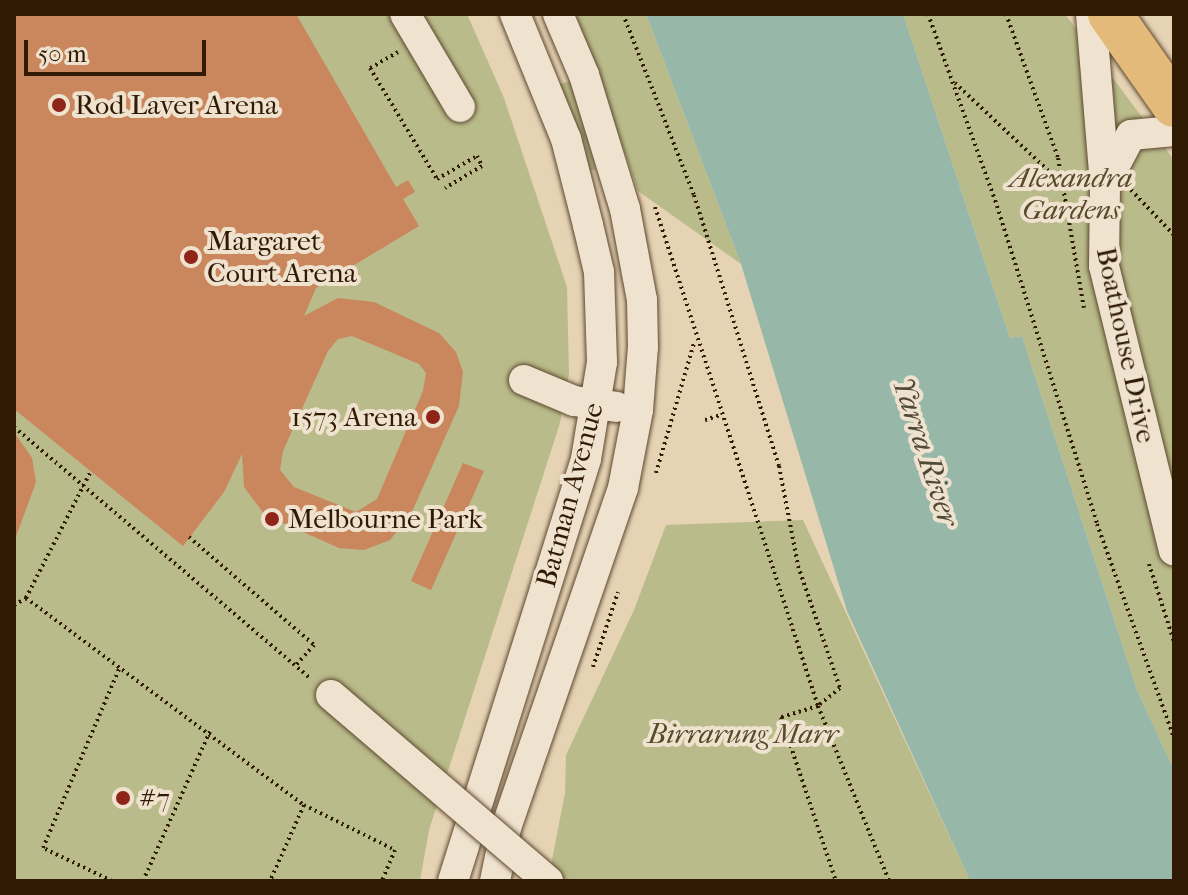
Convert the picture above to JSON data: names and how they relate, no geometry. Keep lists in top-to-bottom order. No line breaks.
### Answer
{"streets":{"street":["Boathouse Drive","Batman Avenue"]},"water":["Yarra River"],"parks":["Alexandra Gardens","Birrarung Marr"],"places":["Rod Laver Arena","Margaret Court Arena","1573 Arena","Melbourne Park","#7"],"scale_bar":"50 m"}
